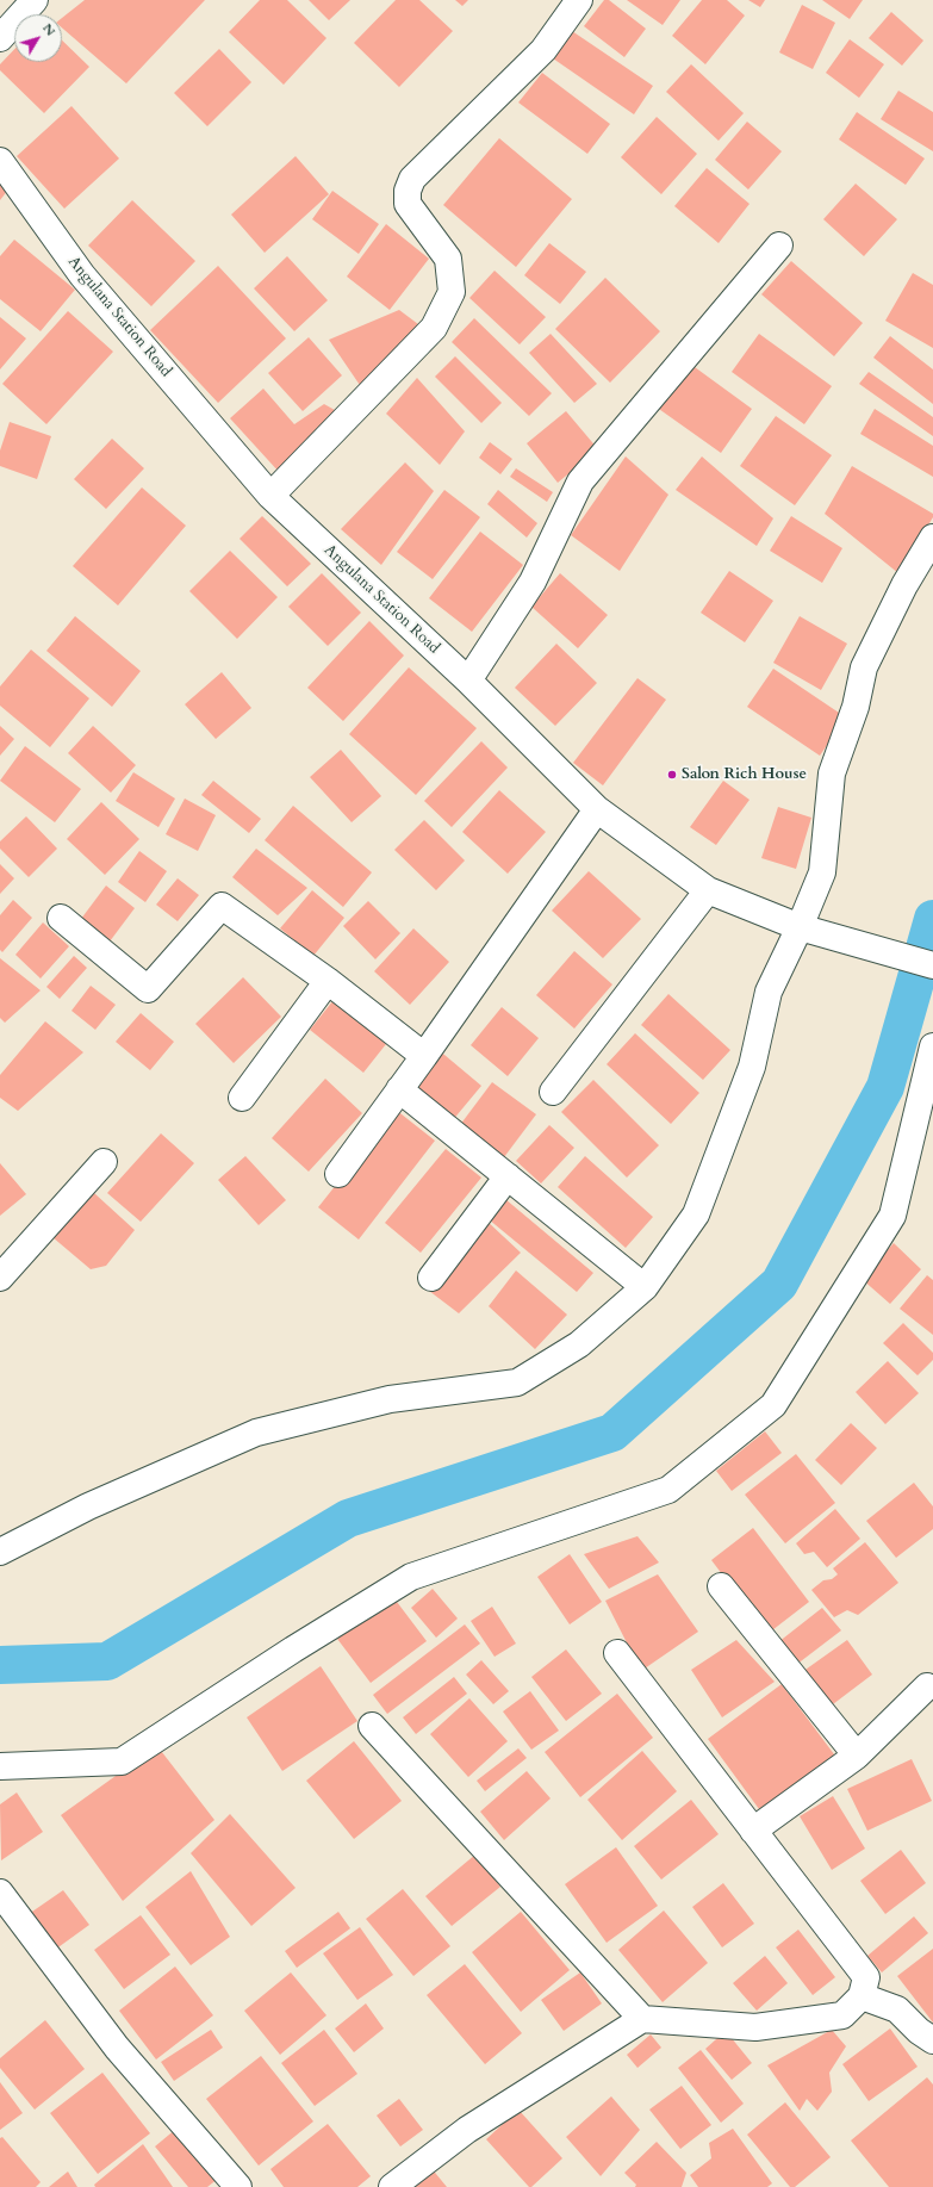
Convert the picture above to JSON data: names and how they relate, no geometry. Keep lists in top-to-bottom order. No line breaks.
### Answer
{"streets":{"street":["Angulana Station Road"]},"places":["Salon Rich House"],"north":"top right"}
